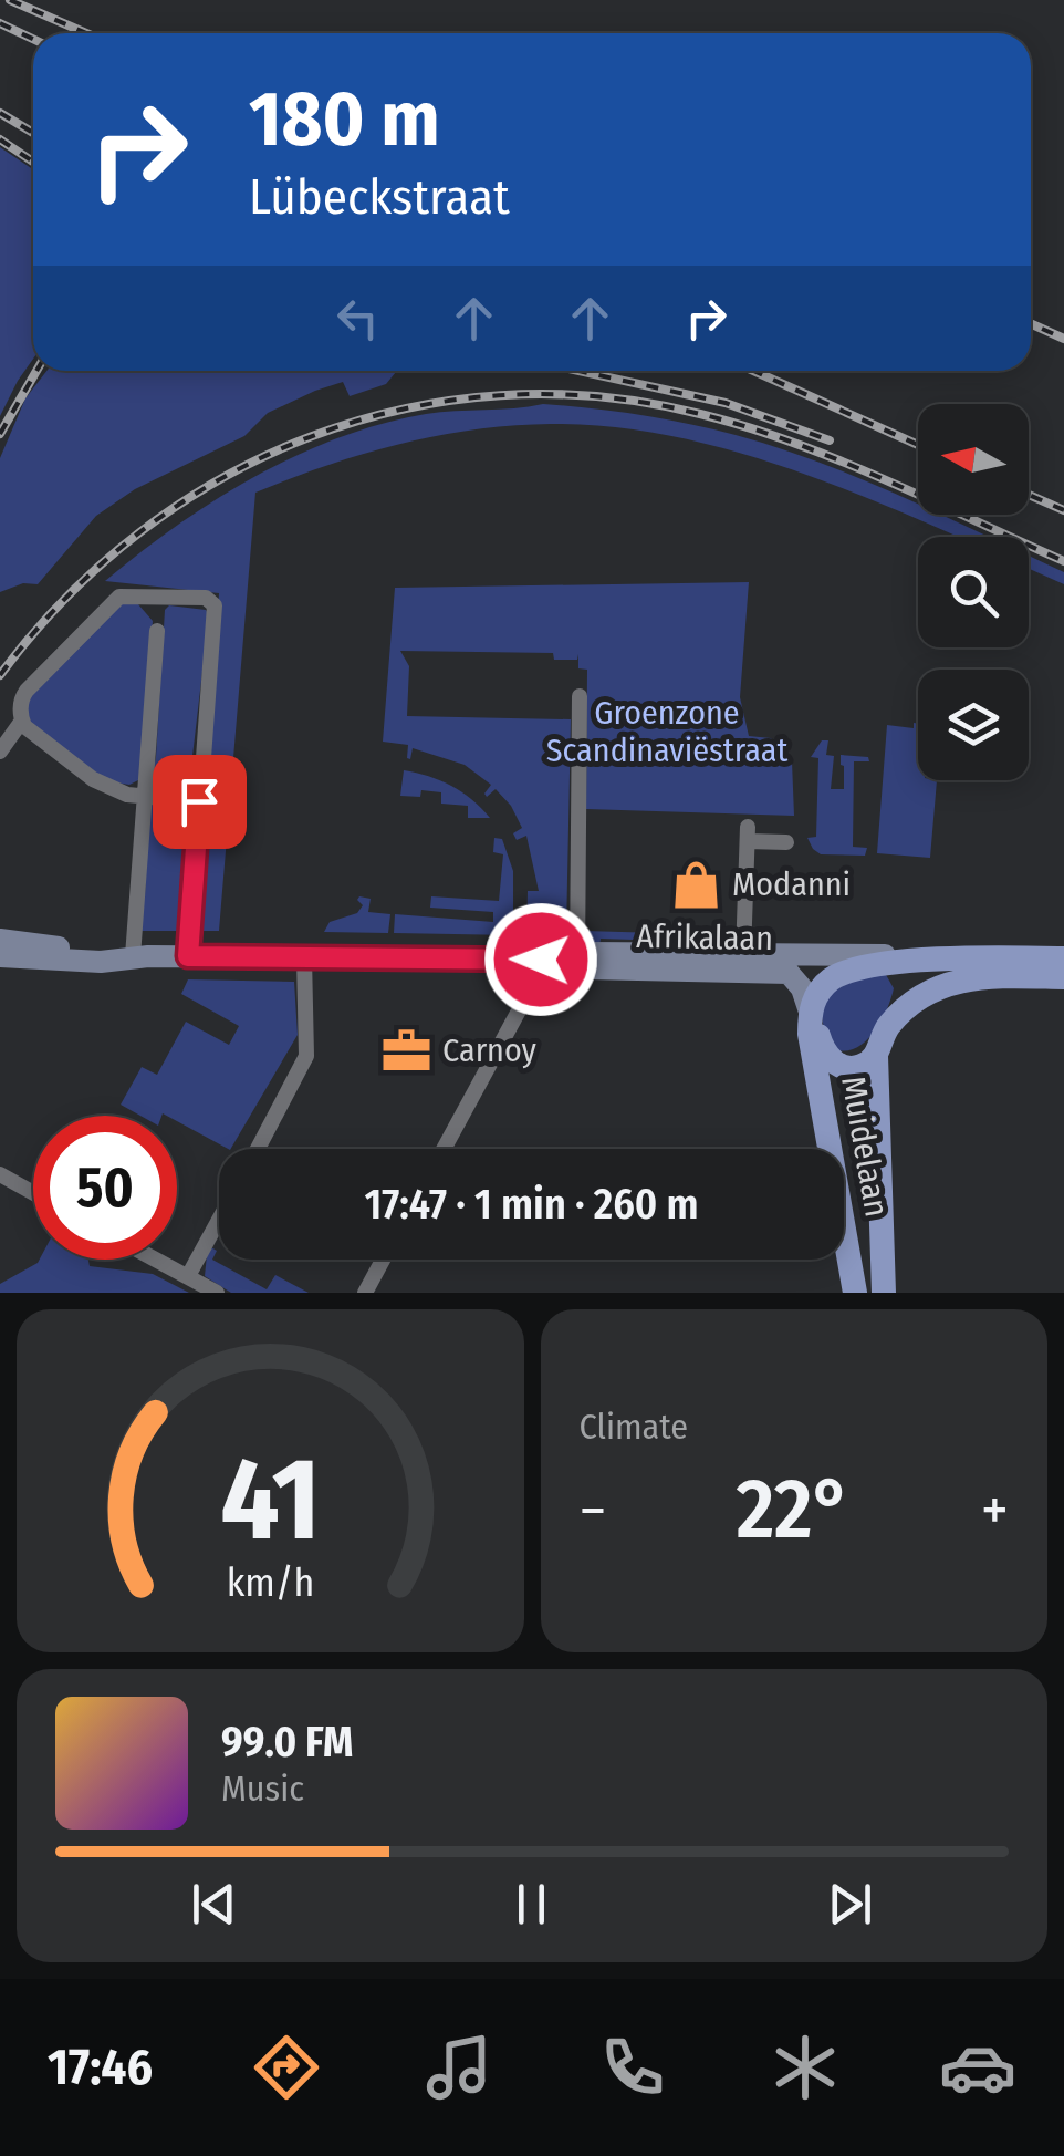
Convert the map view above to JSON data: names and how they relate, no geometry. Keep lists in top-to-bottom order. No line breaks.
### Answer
{"streets":{"main road":["Afrikalaan","Muidelaan"]},"crossings":[["Afrikalaan","Muidelaan"]],"parks":["Groenzone Scandinaviëstraat"],"places":{"shop":["Modanni"],"office":["Carnoy"]},"north":"left","page":{"turn":["180 m","Lübeckstraat"],"limit":"50","trip":"17:47 · 1 min · 260 m","tile":"Climate","heat":["−","22°","+"],"song":["99.0 FM","Music"],"tabs":"17:46","gauge":["41","km/h"]}}
